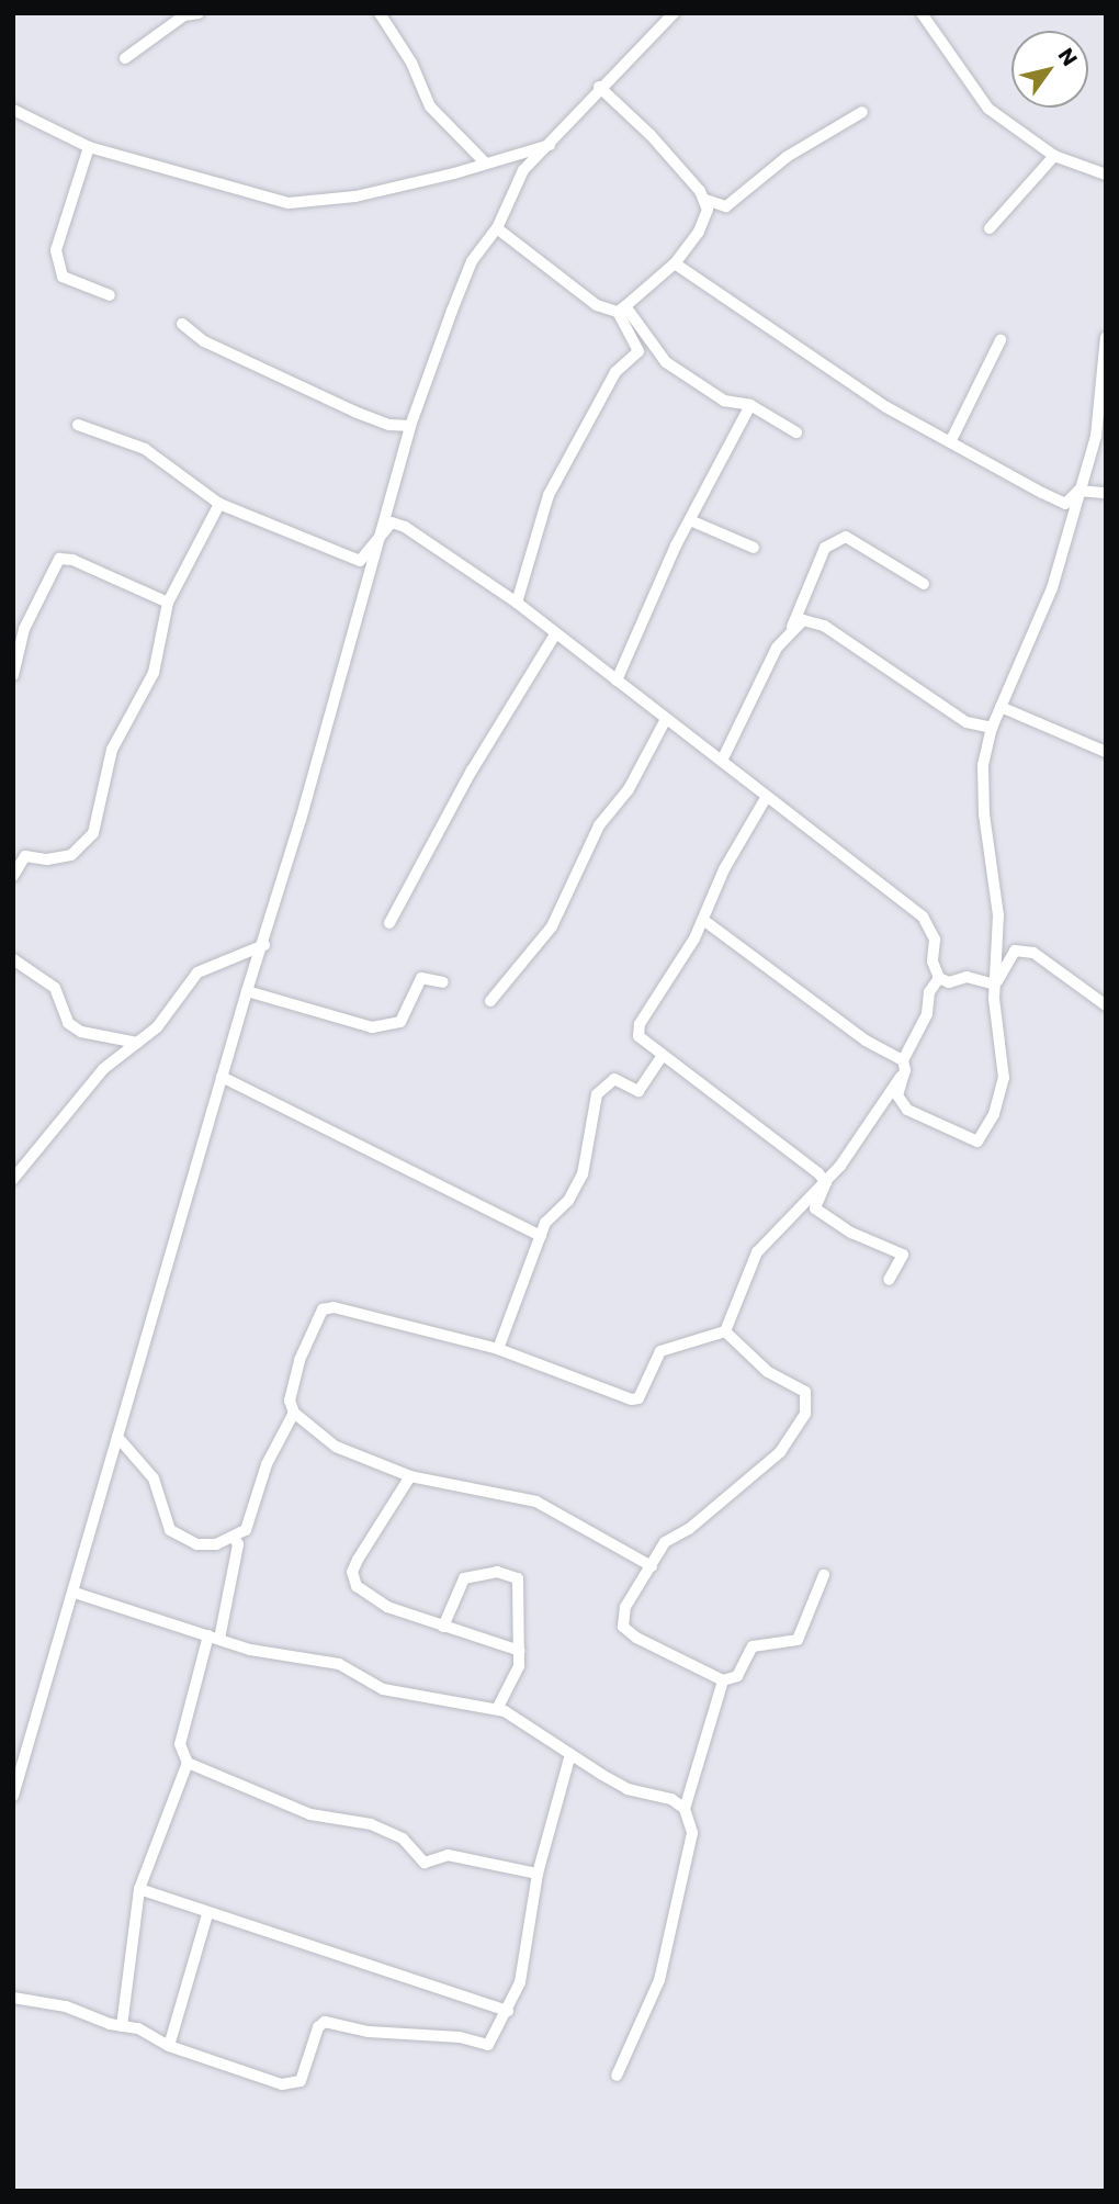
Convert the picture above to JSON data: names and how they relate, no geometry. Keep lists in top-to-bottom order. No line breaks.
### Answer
{"north":"top right"}
